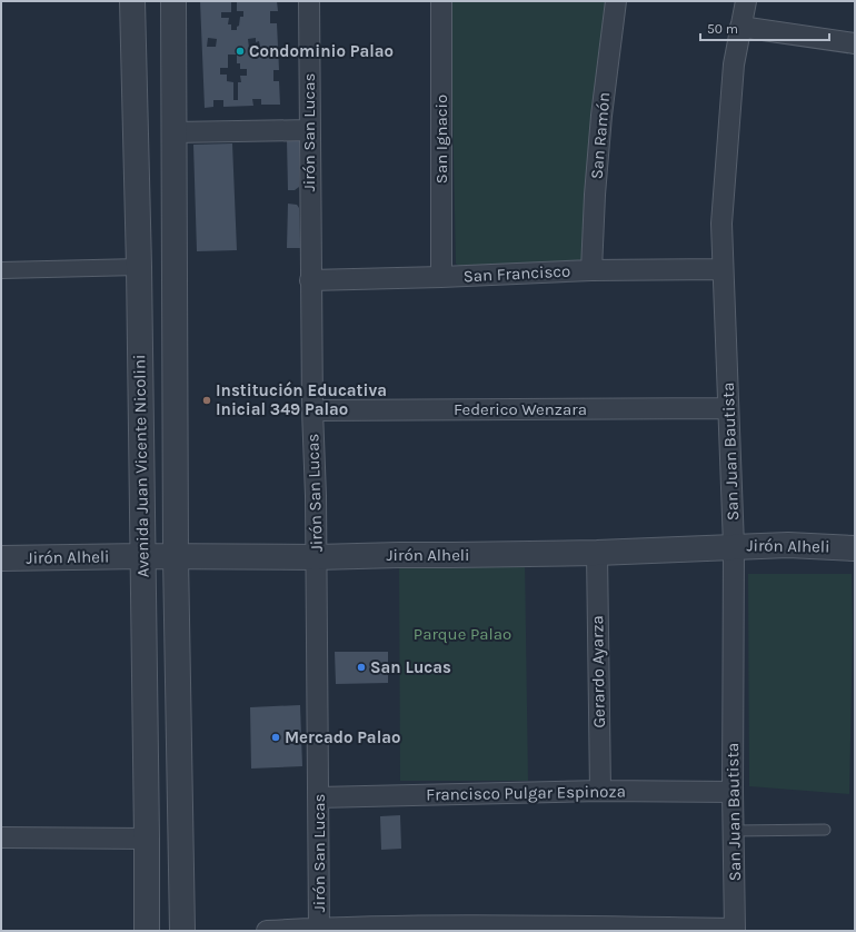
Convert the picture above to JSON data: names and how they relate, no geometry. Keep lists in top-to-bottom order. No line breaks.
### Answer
{"streets":{"street":["Jirón San Lucas","San Ramón","San Ignacio","San Francisco","Federico Wenzara","San Juan Bautista","Avenida Juan Vicente Nicolini","Jirón Alheli","Gerardo Ayarza","Francisco Pulgar Espinoza"]},"crossings":[["Jirón San Lucas","San Francisco"],["Jirón San Lucas","Federico Wenzara"],["Jirón San Lucas","Jirón Alheli"],["Jirón San Lucas","Francisco Pulgar Espinoza"],["San Ramón","San Francisco"],["San Ignacio","San Francisco"],["San Francisco","San Juan Bautista"],["Federico Wenzara","San Juan Bautista"],["San Juan Bautista","Jirón Alheli"],["San Juan Bautista","Francisco Pulgar Espinoza"],["Avenida Juan Vicente Nicolini","Jirón Alheli"],["Jirón Alheli","Gerardo Ayarza"],["Gerardo Ayarza","Francisco Pulgar Espinoza"]],"parks":["Parque Palao"],"places":["Condominio Palao","Institución Educativa Inicial 349 Palao","San Lucas","Mercado Palao"],"scale_bar":"50 m"}
